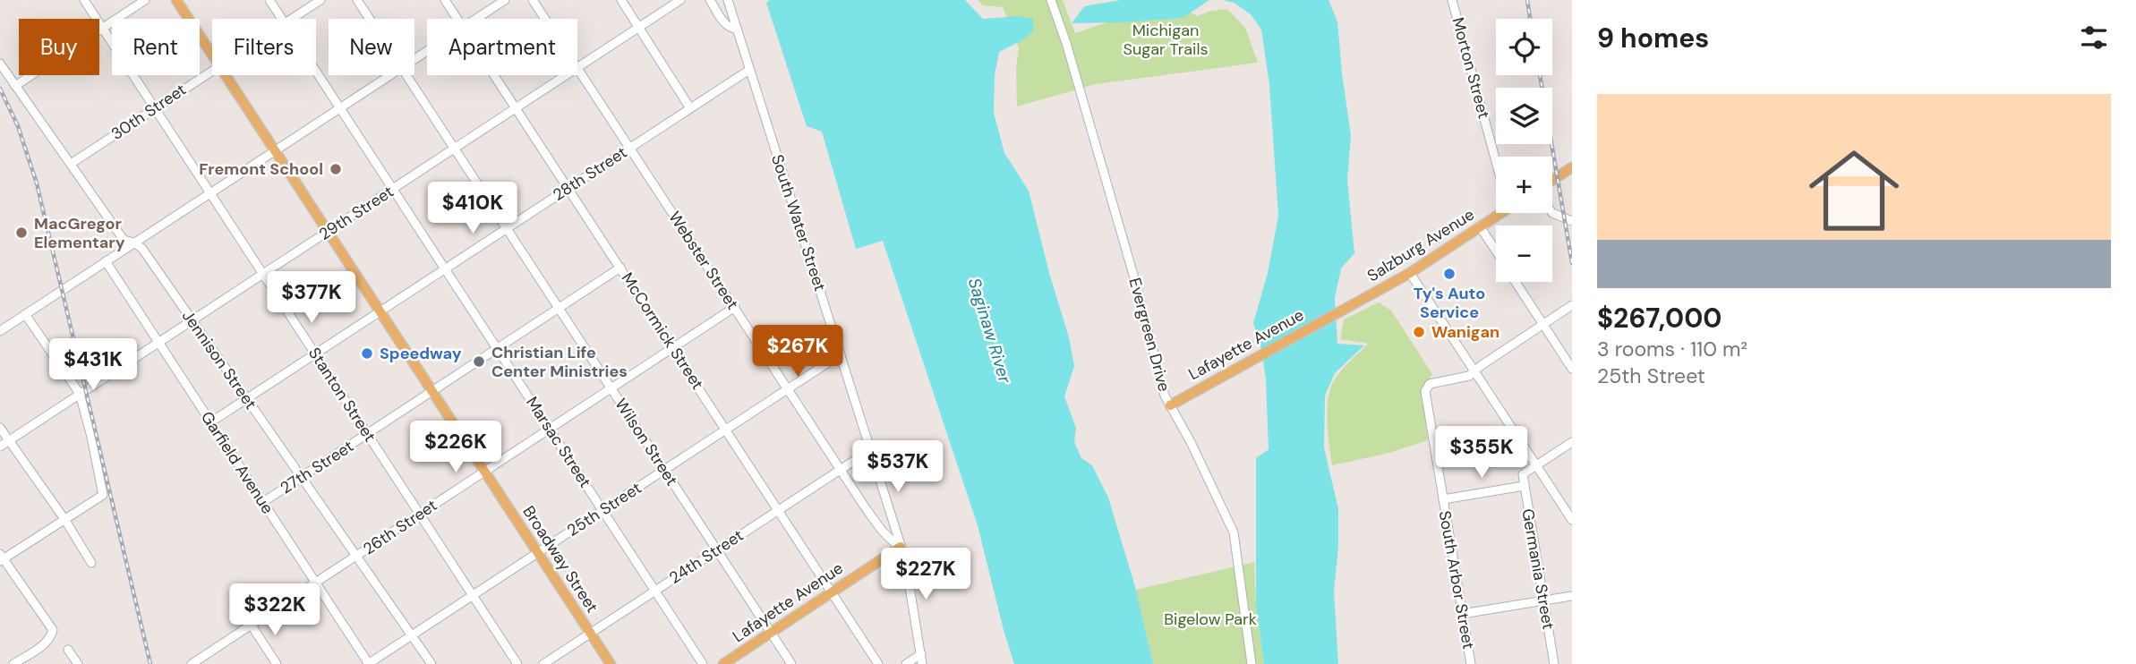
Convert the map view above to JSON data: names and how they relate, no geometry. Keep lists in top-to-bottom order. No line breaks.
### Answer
{"streets":{"main road":["Salzburg Avenue","Lafayette Avenue","Broadway Street"],"street":["Morton Street","30th Street","28th Street","29th Street","South Water Street","Webster Street","McCormick Street","Evergreen Drive","Jennison Street","Stanton Street","Marsac Street","Wilson Street","Garfield Avenue","27th Street","25th Street","26th Street","24th Street","Germania Street","South Arbor Street"]},"crossings":[["30th Street","Jennison Street"],["30th Street","Stanton Street"],["28th Street","South Water Street"],["28th Street","Webster Street"],["28th Street","McCormick Street"],["28th Street","Jennison Street"],["28th Street","Stanton Street"],["28th Street","Marsac Street"],["28th Street","Wilson Street"],["28th Street","Garfield Avenue"],["28th Street","Broadway Street"],["29th Street","Webster Street"],["29th Street","McCormick Street"],["29th Street","Jennison Street"],["29th Street","Stanton Street"],["29th Street","Marsac Street"],["29th Street","Wilson Street"],["29th Street","Garfield Avenue"],["29th Street","Broadway Street"],["South Water Street","Webster Street"],["South Water Street","Lafayette Avenue"],["South Water Street","25th Street"],["South Water Street","24th Street"],["Salzburg Avenue","Lafayette Avenue"],["Webster Street","Lafayette Avenue"],["Webster Street","25th Street"],["Webster Street","26th Street"],["Webster Street","24th Street"],["McCormick Street","Lafayette Avenue"],["McCormick Street","27th Street"],["McCormick Street","25th Street"],["McCormick Street","26th Street"],["McCormick Street","24th Street"],["Evergreen Drive","Lafayette Avenue"],["Lafayette Avenue","Wilson Street"],["Jennison Street","27th Street"],["Jennison Street","25th Street"],["Jennison Street","26th Street"],["Stanton Street","27th Street"],["Stanton Street","25th Street"],["Stanton Street","26th Street"],["Marsac Street","27th Street"],["Marsac Street","25th Street"],["Marsac Street","26th Street"],["Marsac Street","24th Street"],["Wilson Street","27th Street"],["Wilson Street","25th Street"],["Wilson Street","26th Street"],["Wilson Street","24th Street"],["Garfield Avenue","27th Street"],["Garfield Avenue","25th Street"],["Garfield Avenue","26th Street"],["27th Street","Broadway Street"],["25th Street","Broadway Street"],["26th Street","Broadway Street"],["24th Street","Broadway Street"]],"water":["Saginaw River"],"parks":["Michigan Sugar Trails","Bigelow Park"],"places":["Fremont School","MacGregor Elementary","Ty's Auto Service","Wanigan","Speedway","Christian Life Center Ministries"],"page":{"heading":"9 homes","map_buttons":["+","−"],"chip":["Buy","Rent","Filters","New","Apartment"],"list":[{"name":"$267,000","note":"3 rooms · 110 m² · 25th Street"}],"price":["$410K","$377K","$267K","$431K","$226K","$355K","$537K","$227K","$322K"]}}
